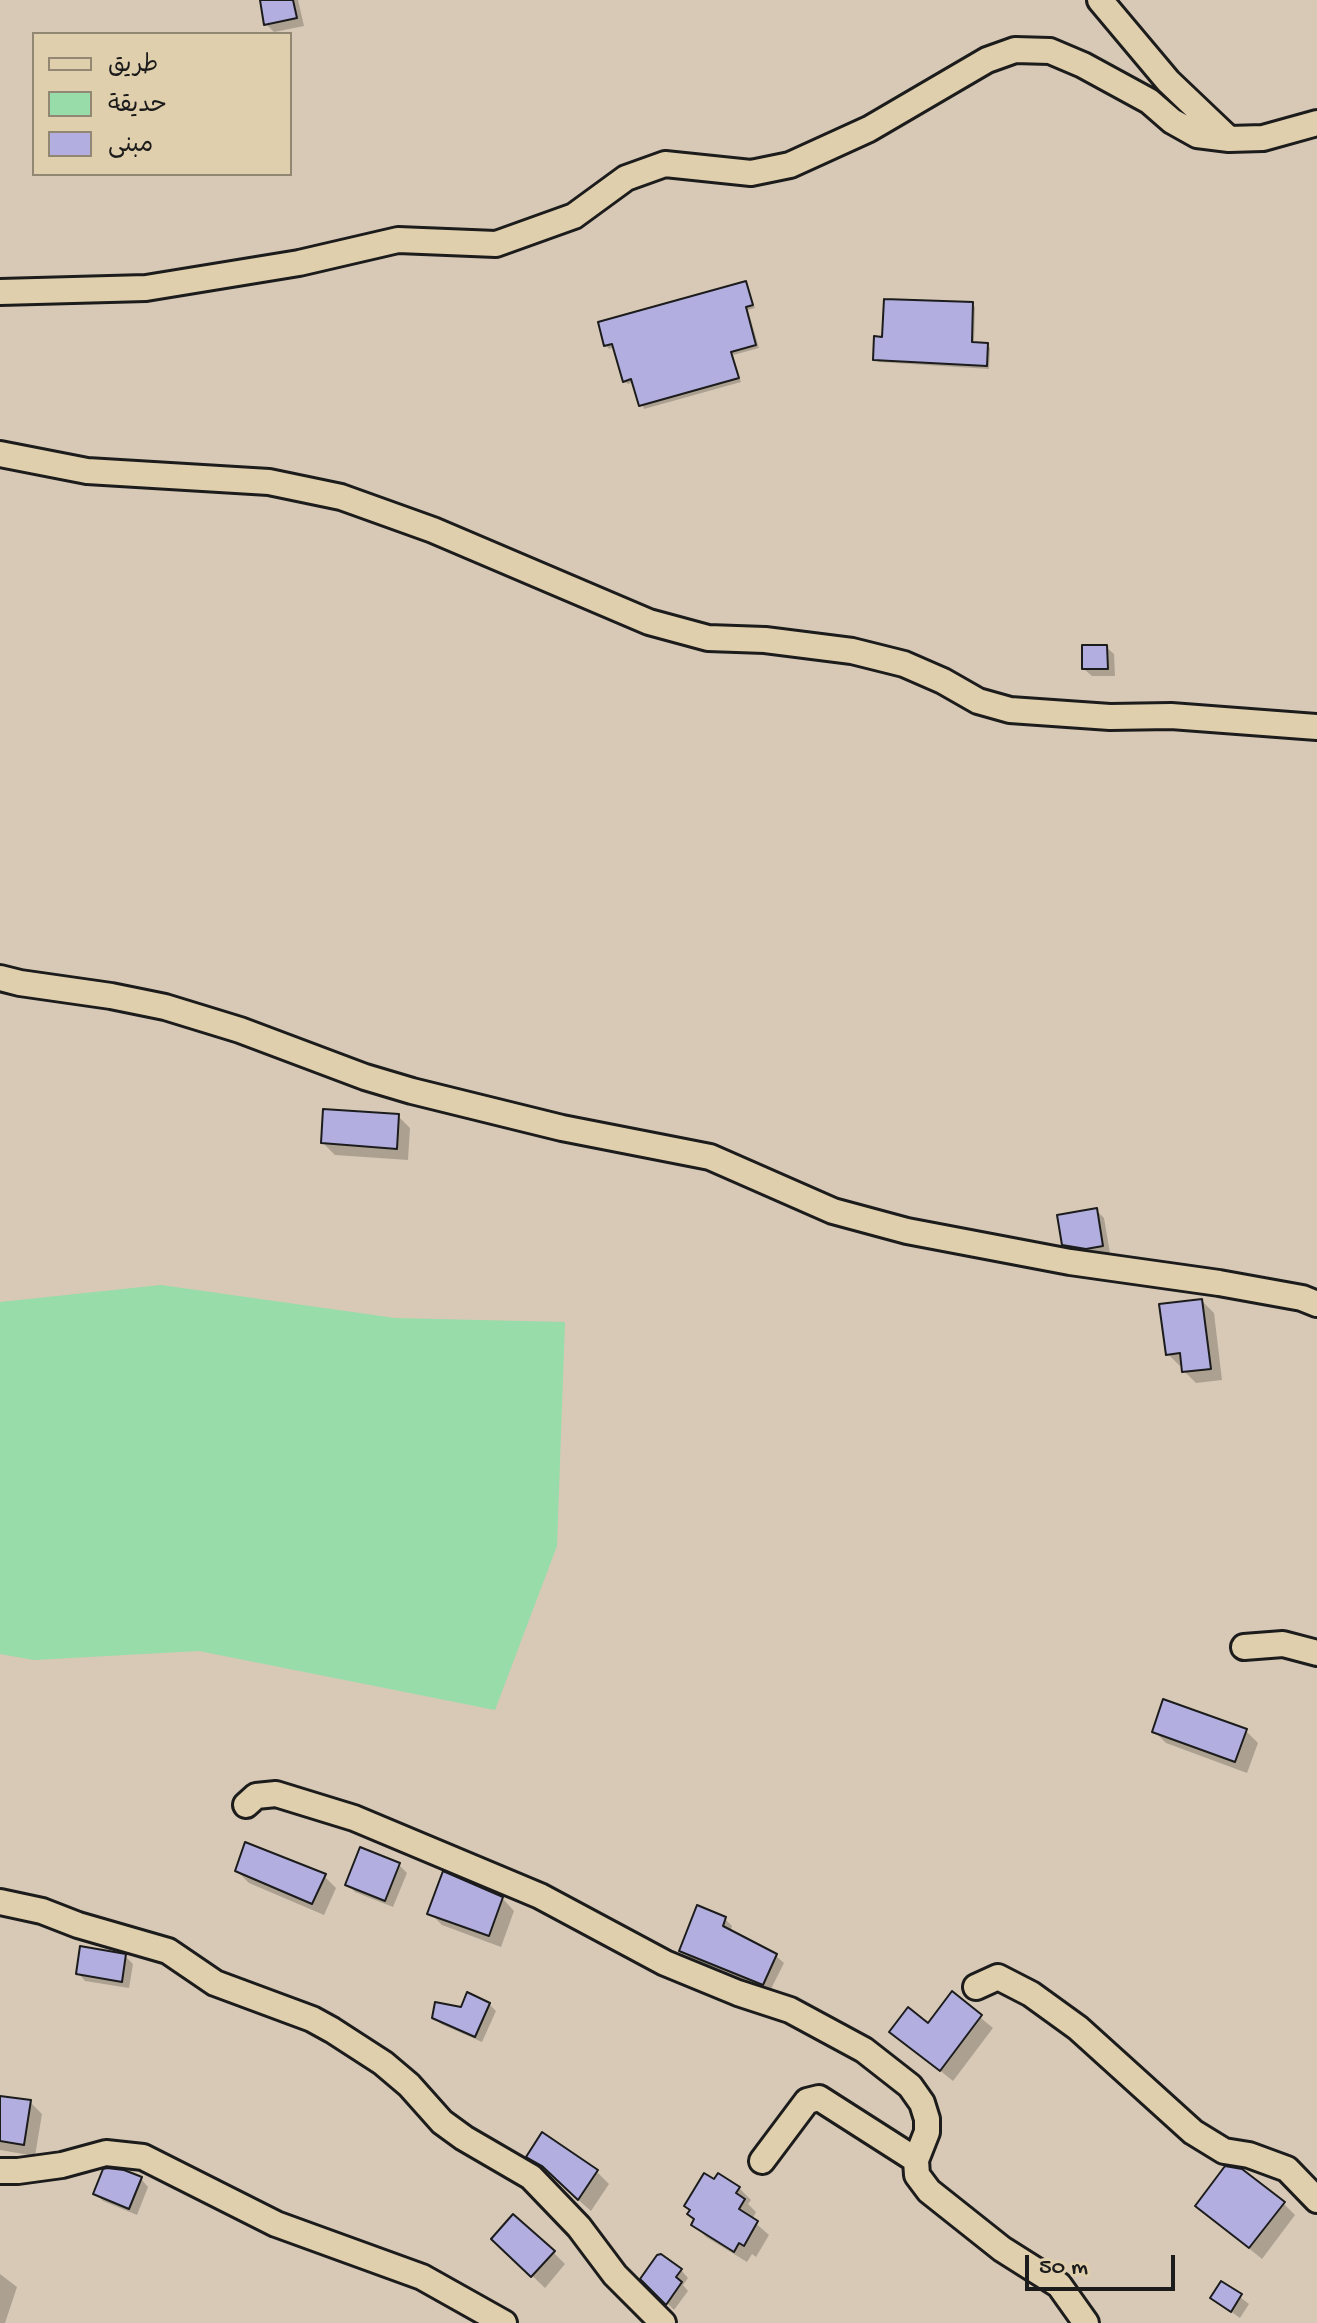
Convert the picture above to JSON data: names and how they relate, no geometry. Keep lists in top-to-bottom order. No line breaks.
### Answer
{"legend":["طريق","حديقة","مبنى"],"scale_bar":"50 m"}
